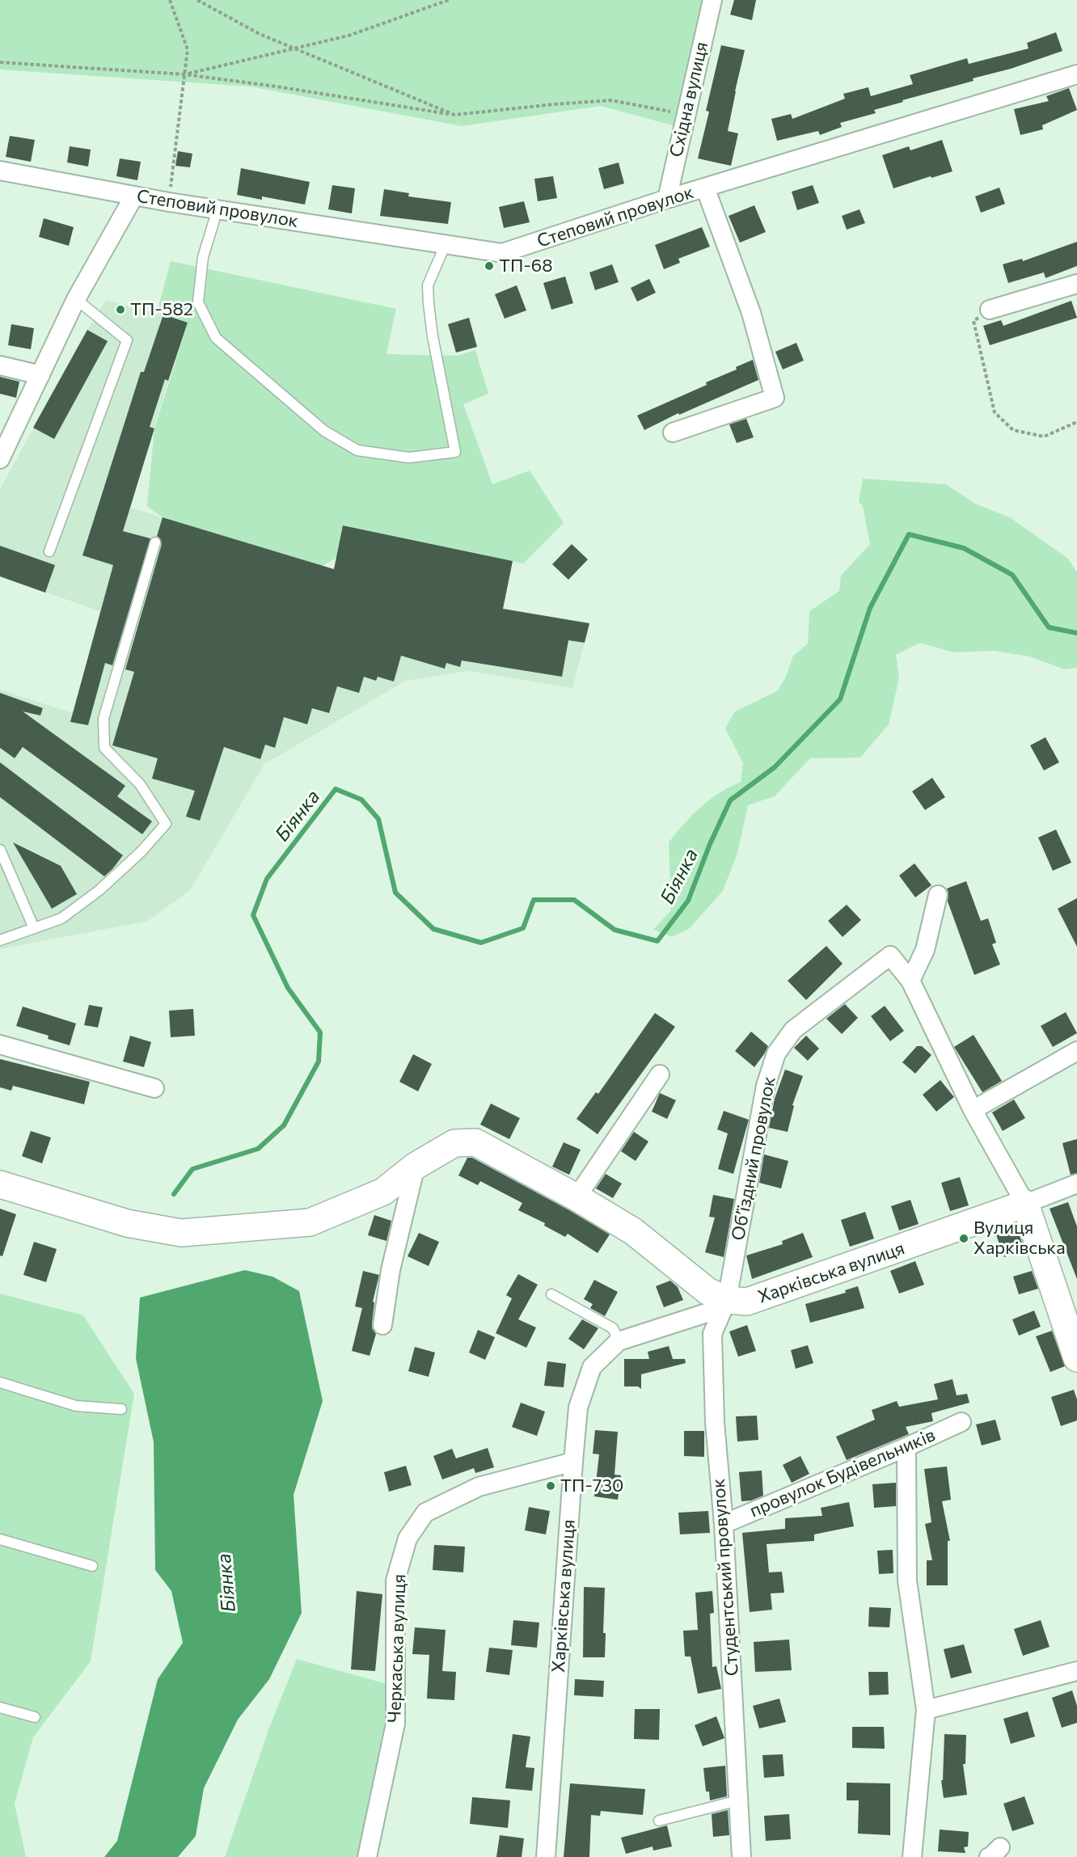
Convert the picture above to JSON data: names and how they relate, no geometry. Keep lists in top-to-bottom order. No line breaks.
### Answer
{"streets":{"street":["Східна вулиця","Степовий провулок","Обʼїздний провулок","Харківська вулиця","провулок Будівельників","Студентський провулок","Черкаська вулиця"]},"crossings":[["Східна вулиця","Степовий провулок"],["Обʼїздний провулок","Харківська вулиця"],["Обʼїздний провулок","Студентський провулок"],["Харківська вулиця","Студентський провулок"],["Харківська вулиця","Черкаська вулиця"],["провулок Будівельників","Студентський провулок"]],"water":["Біянка"],"places":["ТП-68","ТП-582","Вулиця Харківська","ТП-730"]}
